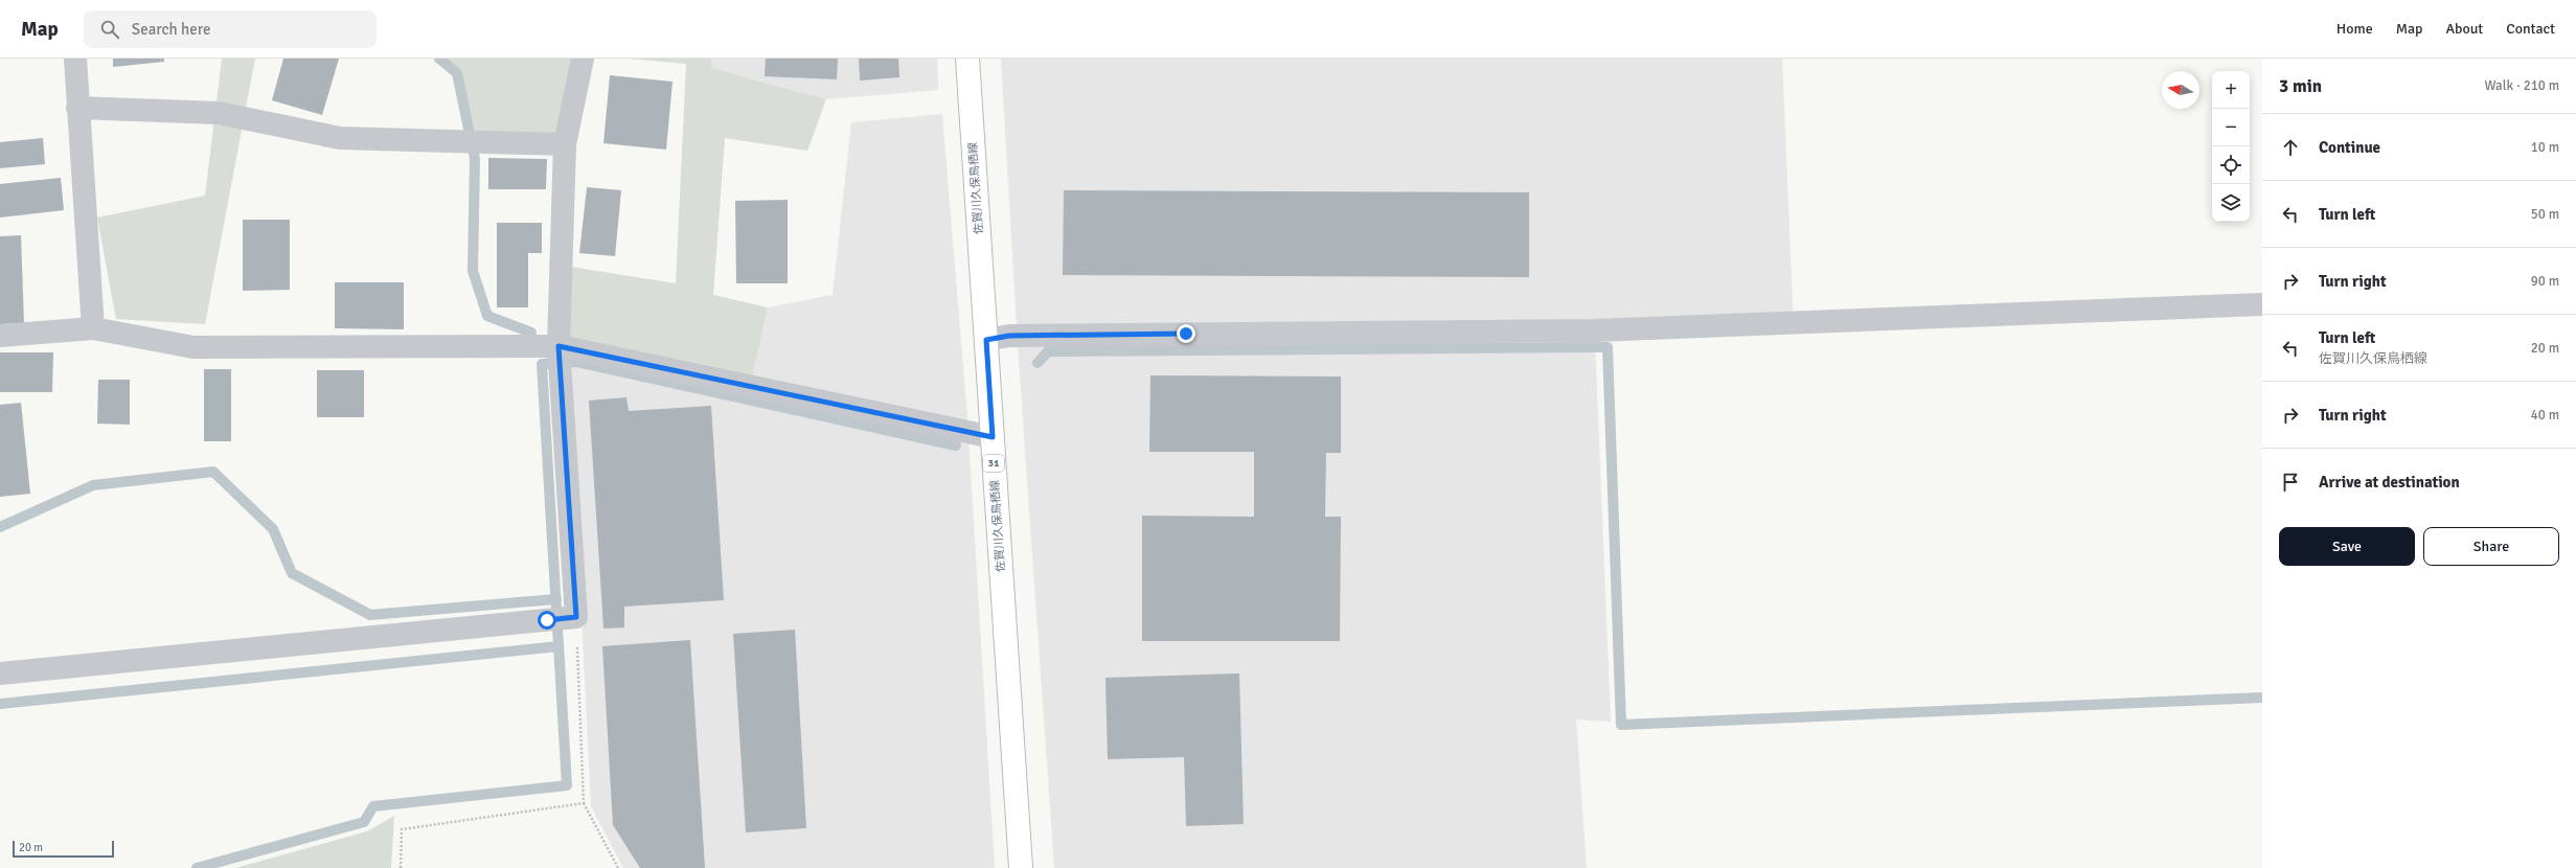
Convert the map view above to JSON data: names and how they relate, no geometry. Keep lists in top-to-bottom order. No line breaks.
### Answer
{"streets":{"main road":["佐賀川久保鳥栖線","31"]},"scale_bar":"20 m","north":"left","page":{"header":"Map","search":"Search here","nav":["Home","Map","About","Contact"],"heading":["3 min","Walk · 210 m"],"map_buttons":["+","−"],"list":[["Continue","10 m"],["Turn left","50 m"],["Turn right","90 m"],["Turn left","佐賀川久保鳥栖線","20 m"],["Turn right","40 m"],"Arrive at destination"],"buttons":["Save","Share"],"scale":"20 m"}}
